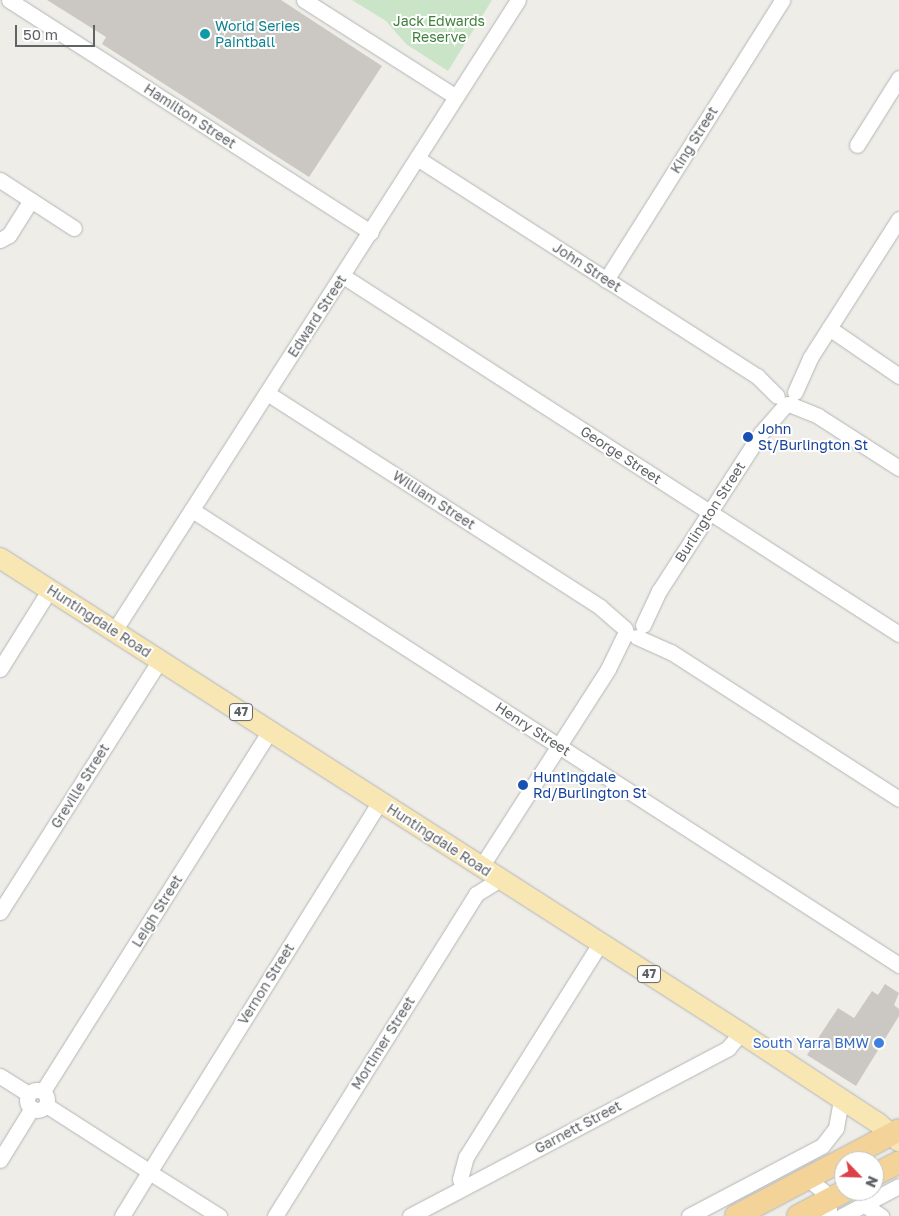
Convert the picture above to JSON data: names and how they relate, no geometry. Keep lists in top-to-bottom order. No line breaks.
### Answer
{"streets":{"main road":["Huntingdale Road","47"],"street":["Hamilton Street","King Street","John Street","Edward Street","George Street","William Street","Burlington Street","Henry Street","Greville Street","Leigh Street","Vernon Street","Mortimer Street","Garnett Street"]},"crossings":[["Hamilton Street","Edward Street"],["King Street","John Street"],["John Street","Edward Street"],["John Street","Burlington Street"],["Edward Street","George Street"],["Edward Street","William Street"],["Edward Street","Huntingdale Road"],["Edward Street","Henry Street"],["George Street","Burlington Street"],["William Street","Burlington Street"],["Burlington Street","Huntingdale Road"],["Burlington Street","Henry Street"],["Huntingdale Road","Greville Street"],["Huntingdale Road","Leigh Street"],["Huntingdale Road","Vernon Street"],["Huntingdale Road","Mortimer Street"],["Huntingdale Road","Garnett Street"]],"parks":["Jack Edwards Reserve"],"places":["World Series Paintball","John St/Burlington St","Huntingdale Rd/Burlington St","South Yarra BMW"],"scale_bar":"50 m","north":"bottom right"}
